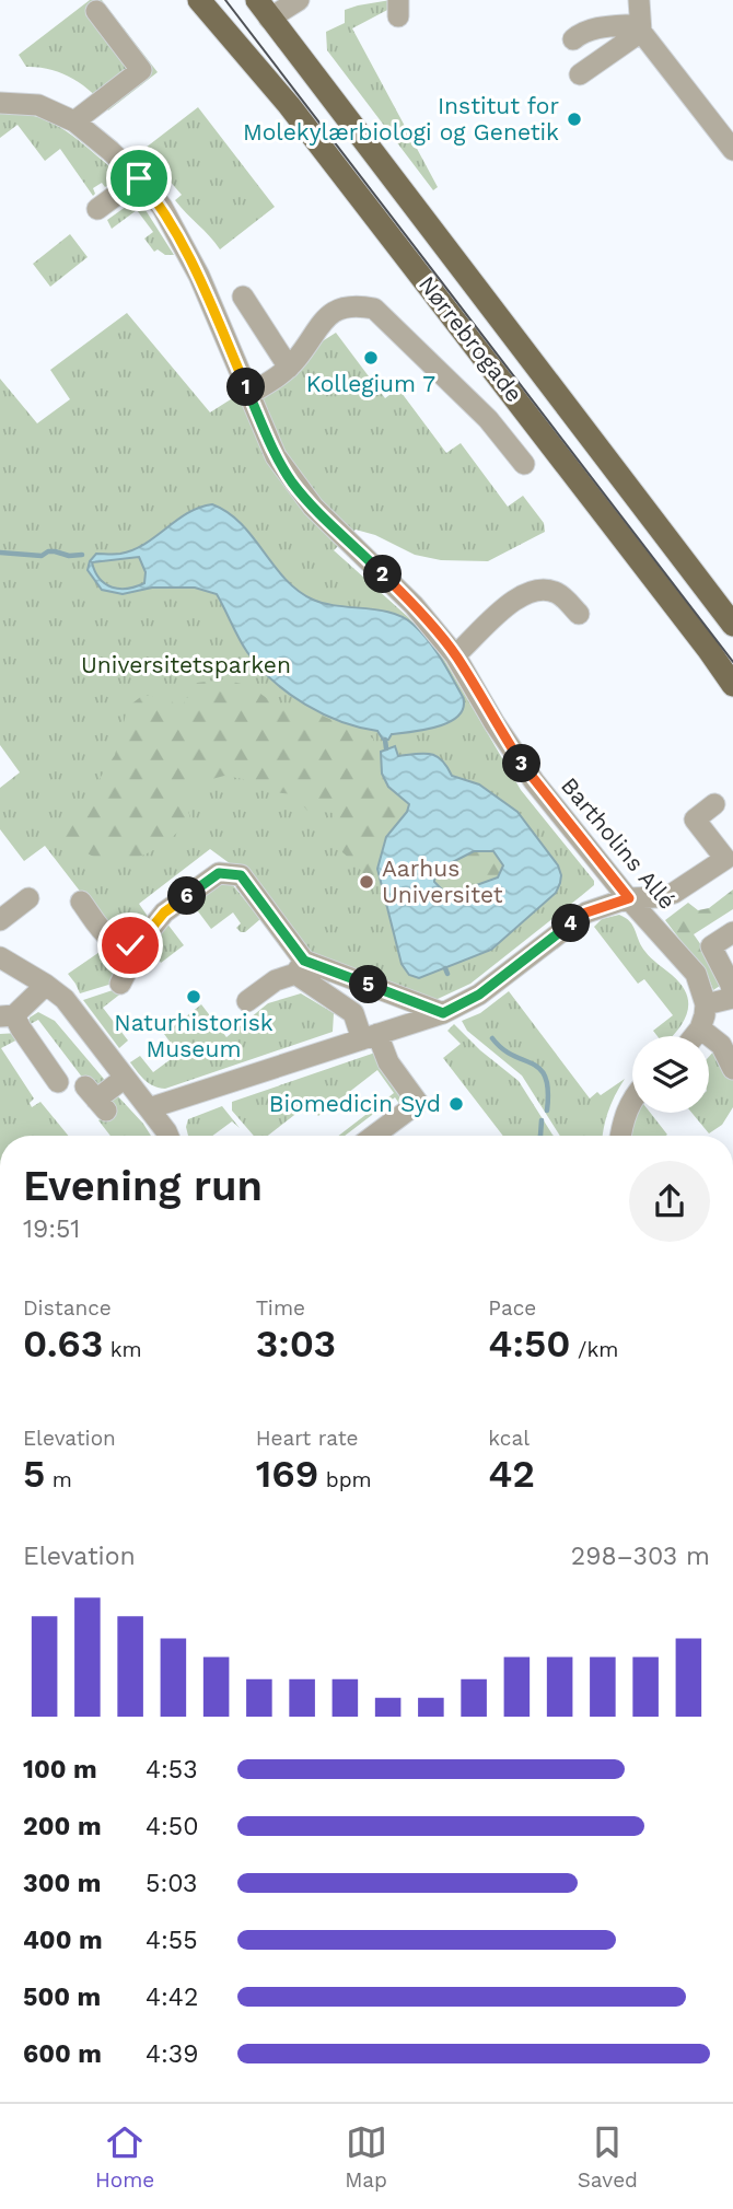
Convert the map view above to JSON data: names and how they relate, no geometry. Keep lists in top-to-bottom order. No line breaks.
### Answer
{"streets":{"main road":["Nørrebrogade"],"street":["Bartholins Allé"]},"parks":["Universitetsparken"],"places":["Institut for Molekylærbiologi og Genetik","Kollegium 7","Aarhus Universitet","Naturhistorisk Museum","Biomedicin Syd"],"page":{"pins":["1","2","3","6","4","5"],"heading":["Evening run","19:51"],"stats":[["Distance","0.63 km"],["Time","3:03"],["Pace","4:50 /km"],["Elevation","5 m"],["Heart rate","169 bpm"],["kcal","42"]],"chart":["Elevation","298–303 m"],"list":[{"name":"100 m","note":"4:53"},{"name":"200 m","note":"4:50"},{"name":"300 m","note":"5:03"},{"name":"400 m","note":"4:55"},{"name":"500 m","note":"4:42"},{"name":"600 m","note":"4:39"}],"tabs":["Home","Map","Saved"]}}
